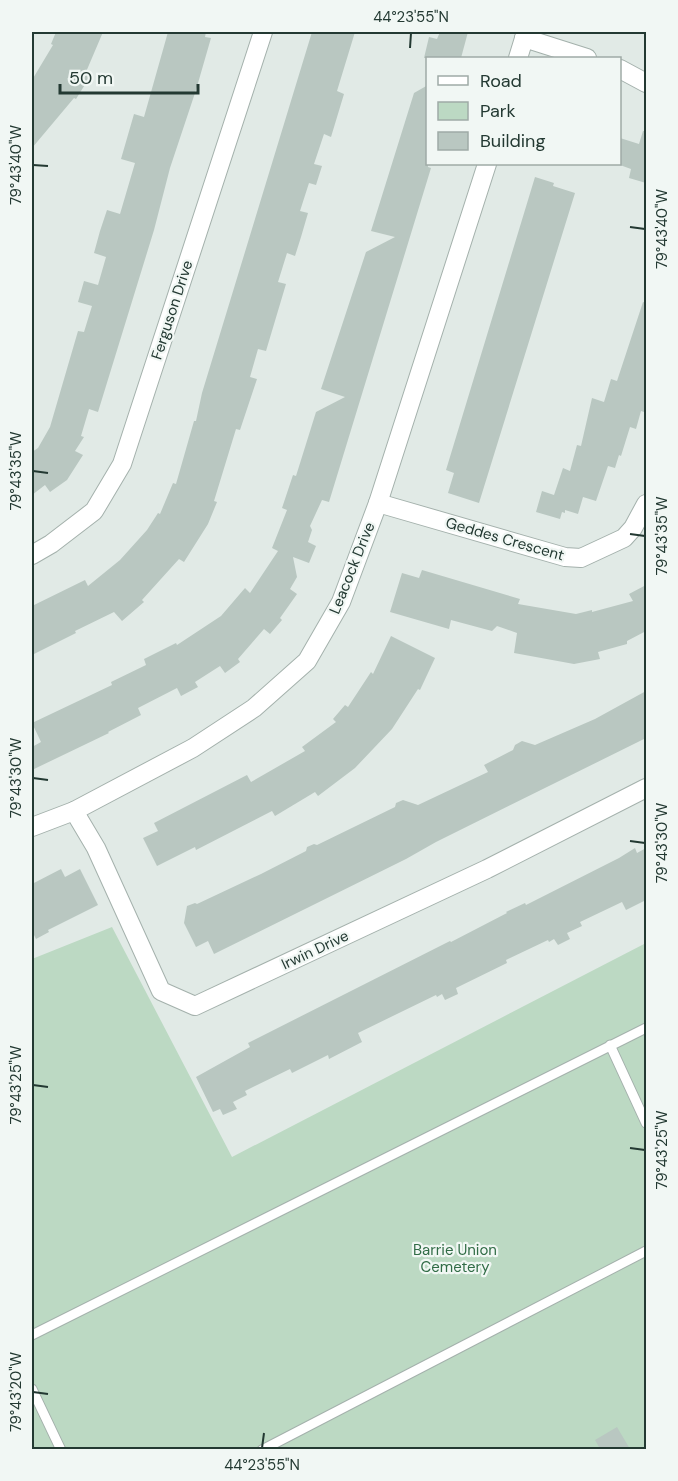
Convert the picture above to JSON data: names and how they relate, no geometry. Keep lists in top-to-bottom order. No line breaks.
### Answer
{"streets":{"street":["Ferguson Drive","Geddes Crescent","Leacock Drive","Irwin Drive"]},"crossings":[["Geddes Crescent","Leacock Drive"],["Leacock Drive","Irwin Drive"]],"parks":["Barrie Union Cemetery"],"legend":["Road","Park","Building"],"scale_bar":"50 m","coordinates":["44°23'55\"N","79°43'40\"W","79°43'35\"W","79°43'30\"W","79°43'25\"W","79°43'20\"W"]}
